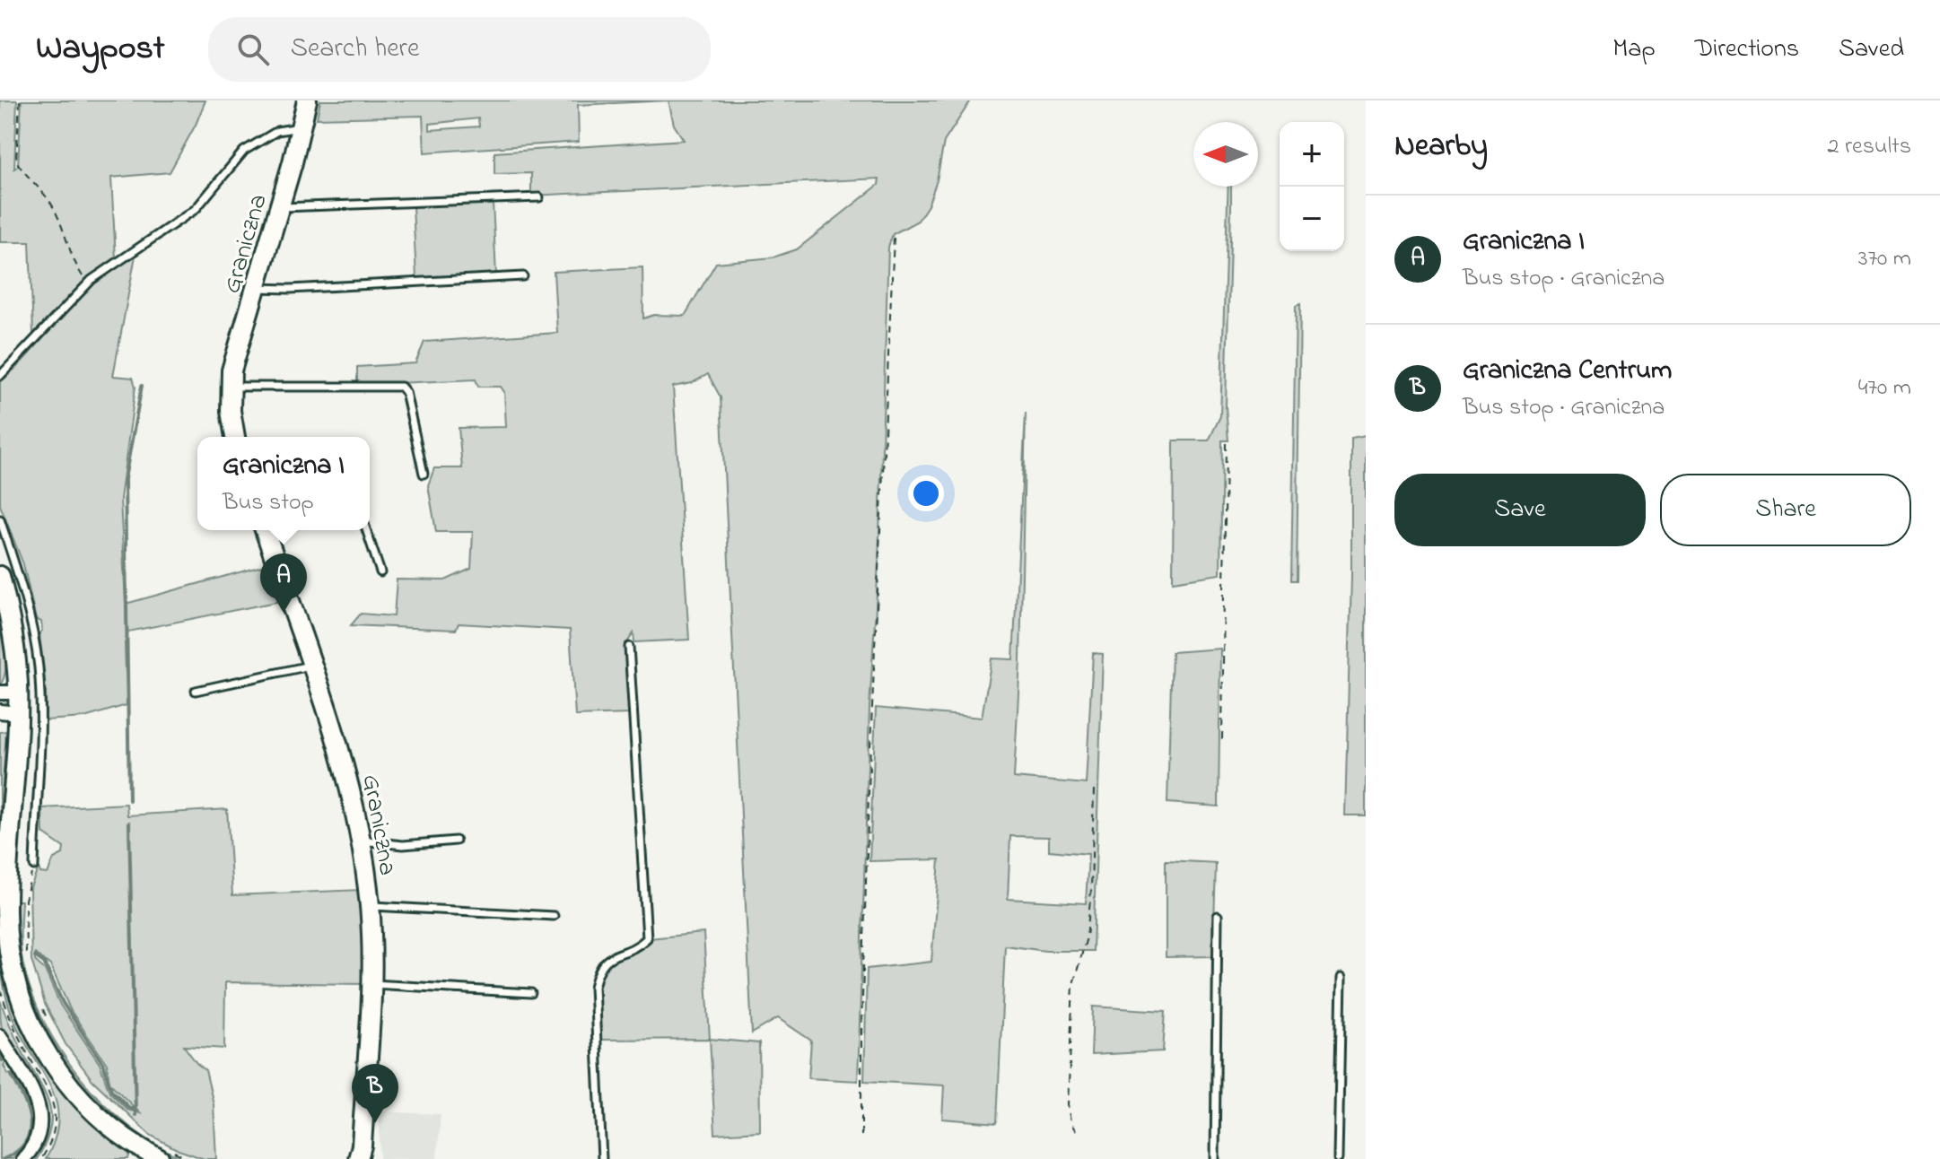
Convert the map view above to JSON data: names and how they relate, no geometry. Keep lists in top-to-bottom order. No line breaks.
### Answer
{"streets":{"street":["Graniczna"]},"north":"left","page":{"header":"Waypost","search":"Search here","nav":["Map","Directions","Saved"],"heading":["Nearby","2 results"],"map_buttons":["+","−"],"list":[{"mark":"A","name":"Graniczna I","note":"Bus stop · Graniczna","value":"370 m"},{"mark":"B","name":"Graniczna Centrum","note":"Bus stop · Graniczna","value":"470 m"}],"popup":["Graniczna I","Bus stop"],"buttons":["Save","Share"],"pins":["A","B"]}}
